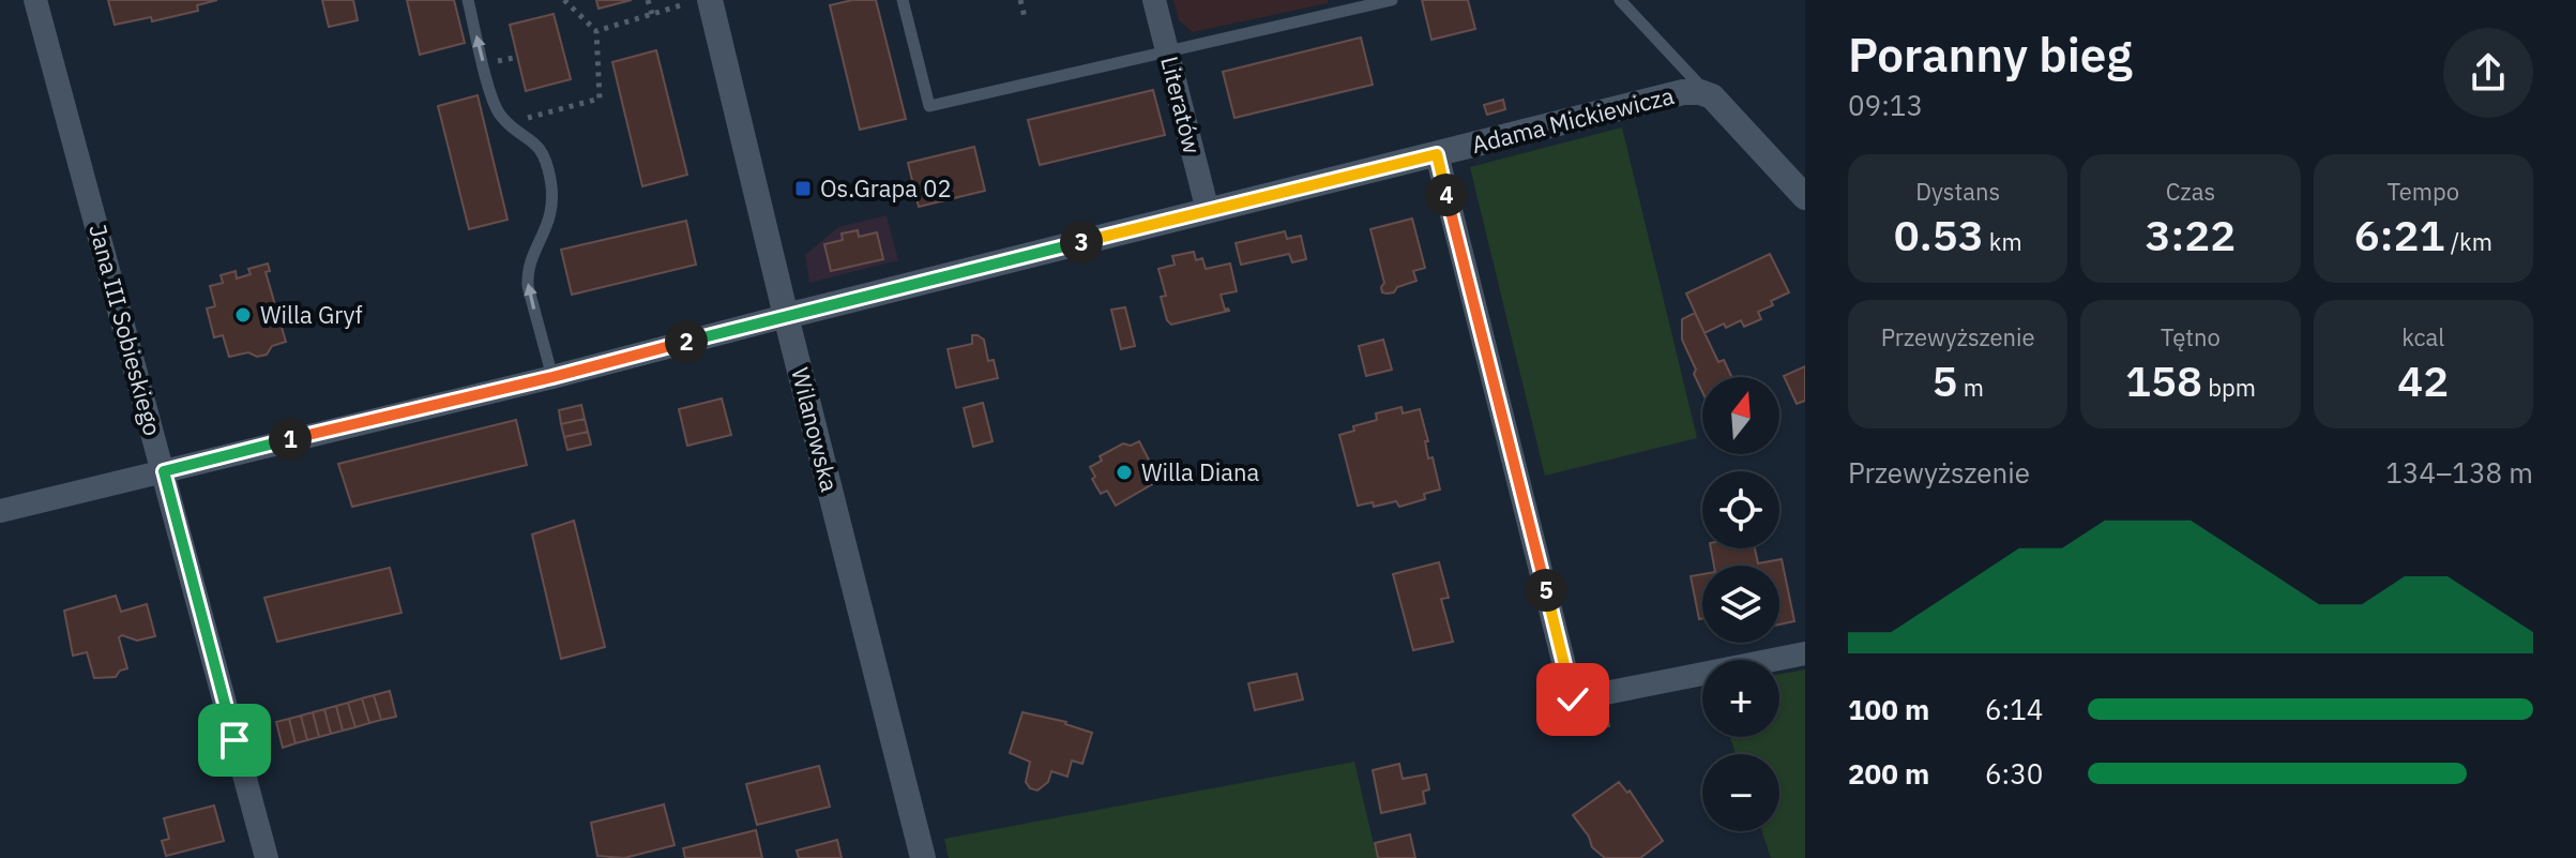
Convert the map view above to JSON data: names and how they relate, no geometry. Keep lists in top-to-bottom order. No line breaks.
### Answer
{"streets":{"street":["Literatów","Adama Mickiewicza","Jana III Sobieskiego","Wilanowska"]},"crossings":[["Literatów","Adama Mickiewicza"],["Adama Mickiewicza","Jana III Sobieskiego"],["Adama Mickiewicza","Wilanowska"]],"places":{"transit":["Os.Grapa 02"],"other":["Willa Gryf","Willa Diana"]},"north":"top","page":{"heading":["Poranny bieg","09:13"],"stats":[["Dystans","0.53 km"],["Czas","3:22"],["Tempo","6:21 /km"],["Przewyższenie","5 m"],["Tętno","158 bpm"],["kcal","42"]],"pins":["4","3","2","1","5"],"map_buttons":["+","−"],"chart":["Przewyższenie","134–138 m"],"list":[{"name":"100 m","note":"6:14"},{"name":"200 m","note":"6:30"}]}}
